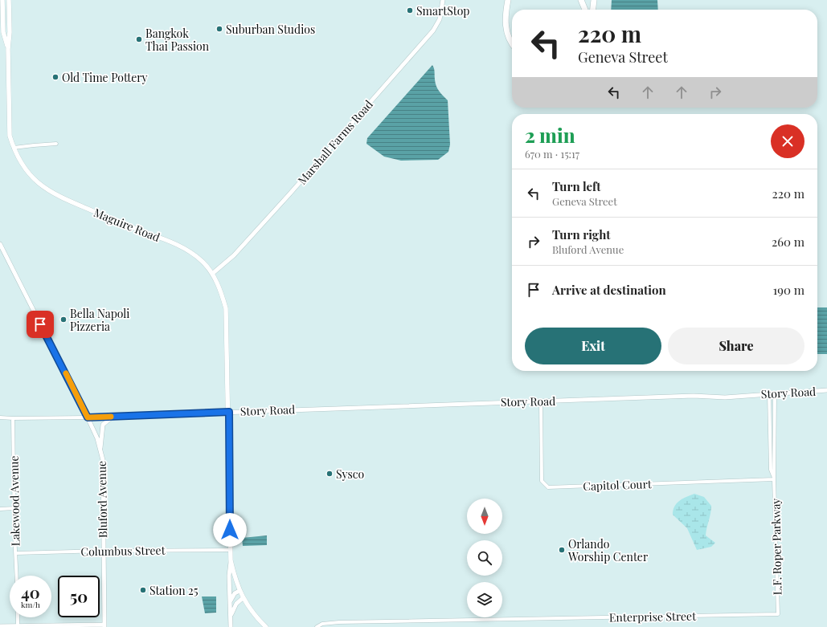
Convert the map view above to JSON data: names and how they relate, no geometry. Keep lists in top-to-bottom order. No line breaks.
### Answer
{"streets":{"main road":["Maguire Road"],"street":["Marshall Farms Road","Story Road","Capitol Court","Bluford Avenue","Lakewood Avenue","L.F. Roper Parkway","Columbus Street","Enterprise Street"]},"crossings":[["Marshall Farms Road","Maguire Road"],["Maguire Road","Story Road"],["Maguire Road","Columbus Street"],["Story Road","Capitol Court"],["Story Road","Bluford Avenue"],["Story Road","L.F. Roper Parkway"],["Capitol Court","L.F. Roper Parkway"],["Bluford Avenue","Columbus Street"],["Lakewood Avenue","Columbus Street"],["L.F. Roper Parkway","Enterprise Street"]],"places":["SmartStop","Suburban Studios","Bangkok Thai Passion","Old Time Pottery","Bella Napoli Pizzeria","Sysco","Orlando Worship Center","Station 25"],"north":"bottom","page":{"turn":["220 m","Geneva Street"],"heading":["2 min","670 m · 15:17"],"list":[{"name":"Turn left","note":"Geneva Street","value":"220 m"},{"name":"Turn right","note":"Bluford Avenue","value":"260 m"},{"name":"Arrive at destination","value":"190 m"}],"buttons":["Exit","Share"],"speed":"40 km/h","limit":"50"}}
